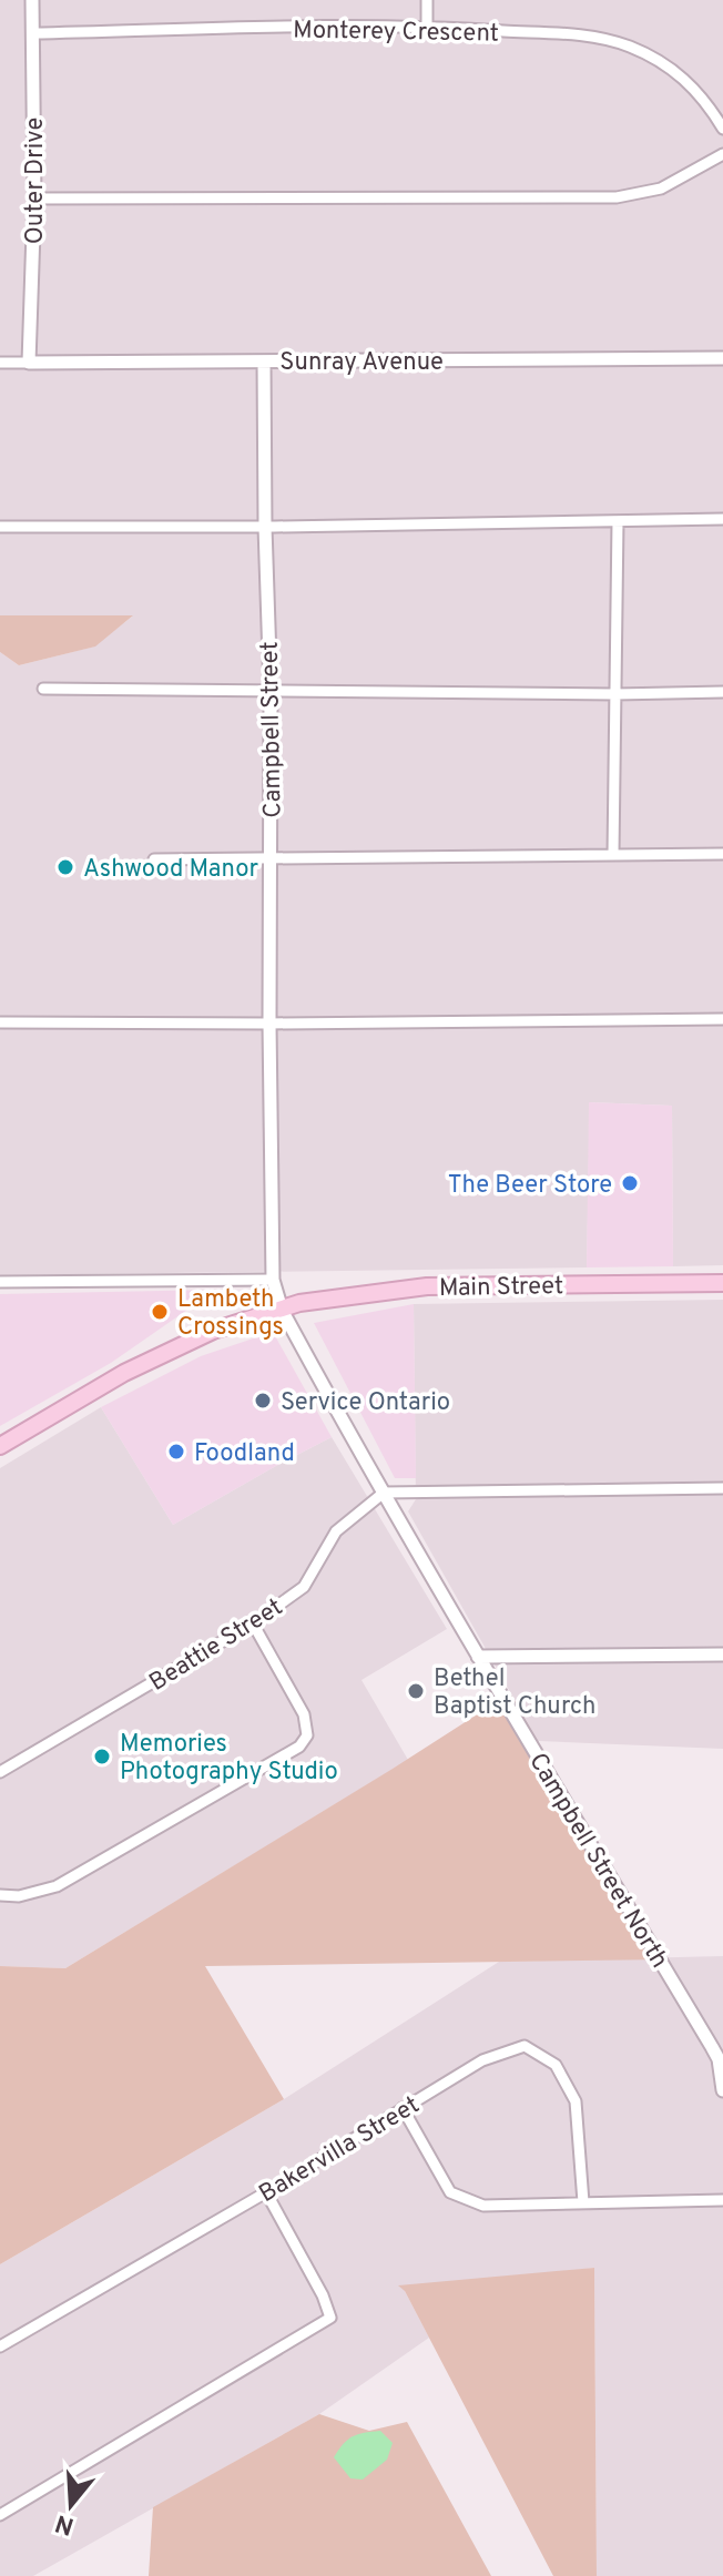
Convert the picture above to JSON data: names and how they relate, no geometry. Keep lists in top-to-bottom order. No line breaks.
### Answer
{"streets":{"main road":["Main Street"],"street":["Monterey Crescent","Outer Drive","Sunray Avenue","Campbell Street","Beattie Street","Campbell Street North","Bakervilla Street"]},"crossings":[["Monterey Crescent","Outer Drive"],["Outer Drive","Sunray Avenue"],["Sunray Avenue","Campbell Street"],["Campbell Street","Main Street"],["Campbell Street","Campbell Street North"],["Main Street","Campbell Street North"],["Beattie Street","Campbell Street North"]],"places":["Ashwood Manor","The Beer Store","Lambeth Crossings","Service Ontario","Foodland","Bethel Baptist Church","Memories Photography Studio"],"north":"bottom"}
